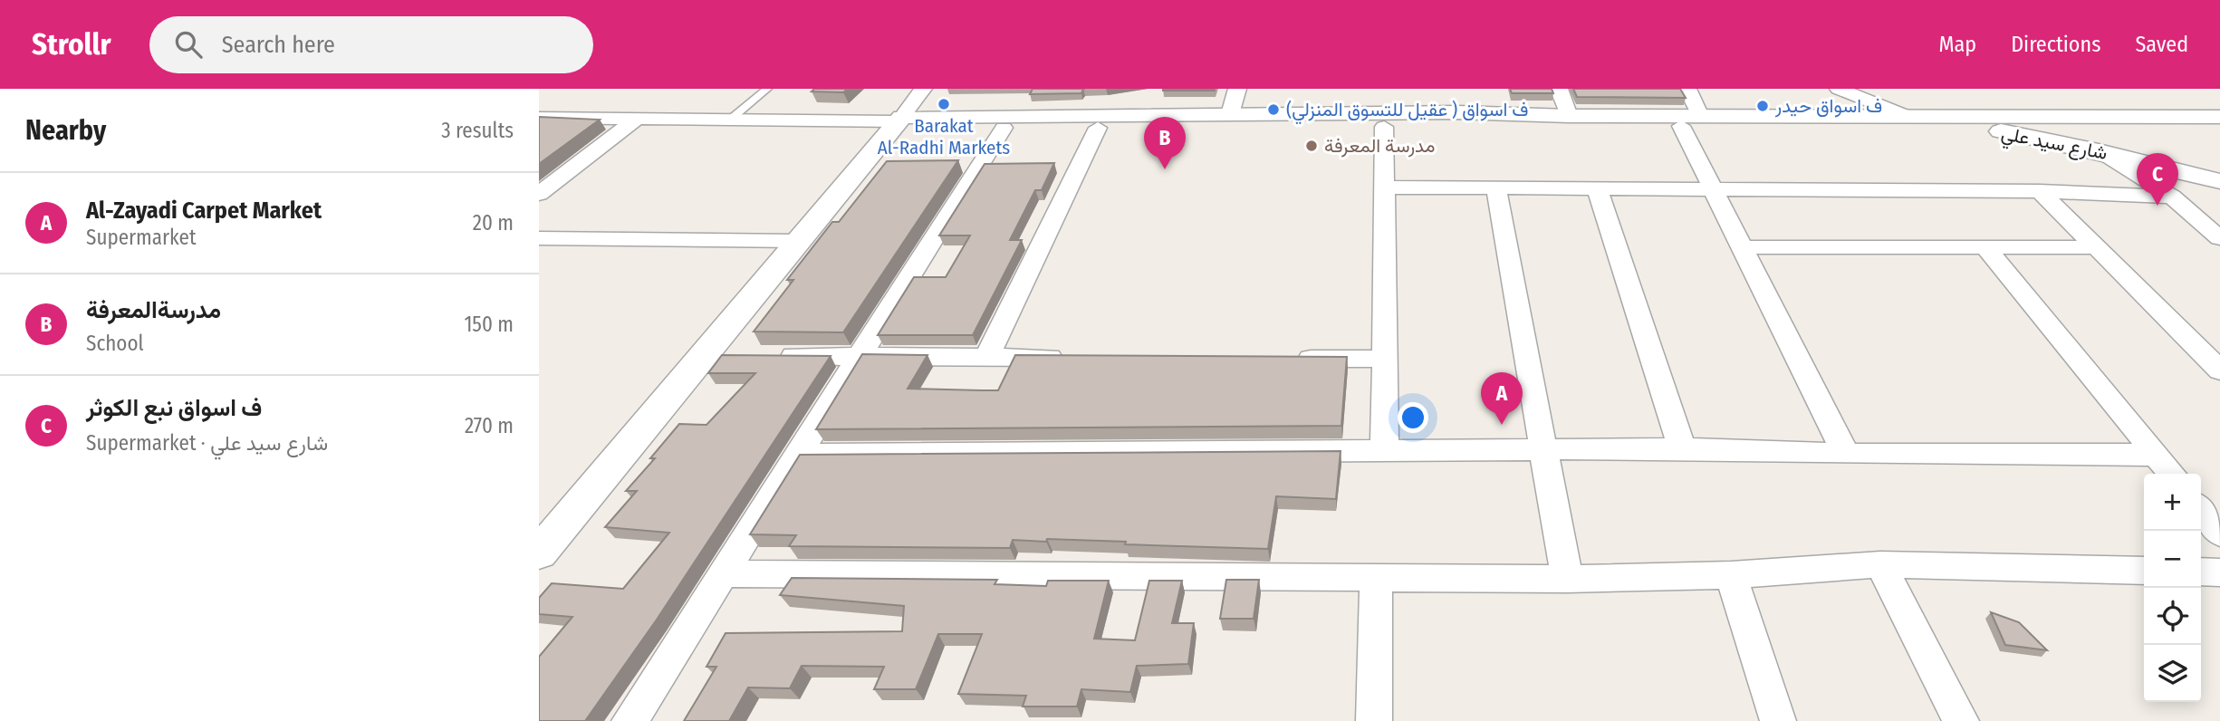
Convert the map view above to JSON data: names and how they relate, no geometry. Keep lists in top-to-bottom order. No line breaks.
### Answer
{"streets":{"street":["شارع سيد علي"]},"places":["Barakat Al-Radhi Markets","ف اسواق حيدر","ف اسواق ( عقيل للتسوق المنزلي)","مدرسة المعرفة"],"page":{"header":"Strollr","search":"Search here","nav":["Map","Directions","Saved"],"heading":["Nearby","3 results"],"pins":["B","C","A"],"list":[{"mark":"A","name":"Al-Zayadi Carpet Market","note":"Supermarket","value":"20 m"},{"mark":"B","name":"مدرسةالمعرفة","note":"School","value":"150 m"},{"mark":"C","name":"ف اسواق نبع الكوثر","note":"Supermarket · شارع سيد علي","value":"270 m"}],"map_buttons":["+","−"]}}
